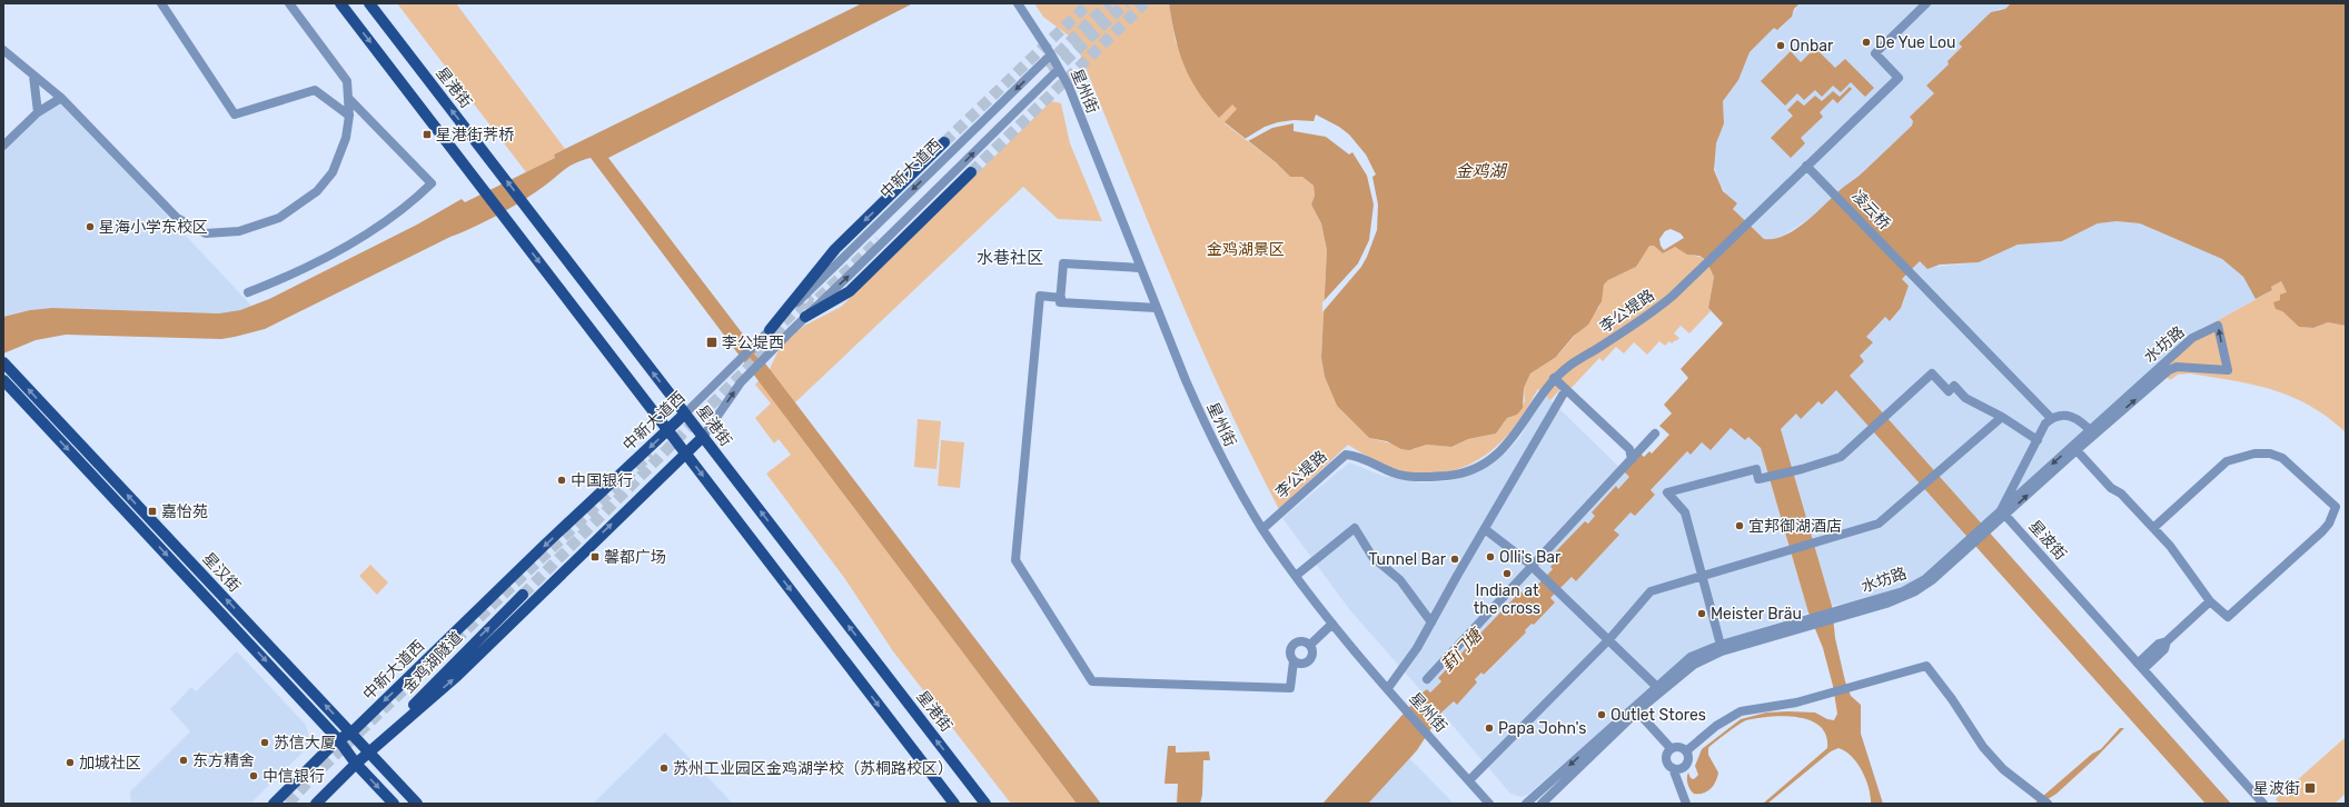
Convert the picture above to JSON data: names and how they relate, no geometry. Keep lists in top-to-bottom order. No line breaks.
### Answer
{"streets":{"main road":["星港街","中新大道西","星汉街","金鸡湖隧道"],"street":["星州街","凌云桥","李公堤路","水坊路","星波街"]},"crossings":[["星港街","中新大道西"],["星州街","中新大道西"],["星州街","李公堤路"],["中新大道西","星汉街"],["中新大道西","金鸡湖隧道"],["凌云桥","李公堤路"],["水坊路","星波街"],["星汉街","金鸡湖隧道"]],"one_way":["金鸡湖隧道"],"districts":["水巷社区"],"water":["金鸡湖","葑门塘"],"parks":["金鸡湖景区"],"places":{"other":["De Yue Lou","Onbar","星海小学东校区","中国银行","宜邦御湖酒店","Olli's Bar","Tunnel Bar","Indian at the cross","Meister Bräu","Outlet Stores","Papa John's","苏信大厦","东方精舍","加城社区","苏州工业园区金鸡湖学校（苏桐路校区）","中信银行"],"transit":["星港街荠桥","李公堤西","嘉怡苑","馨都广场","星波街"]}}
